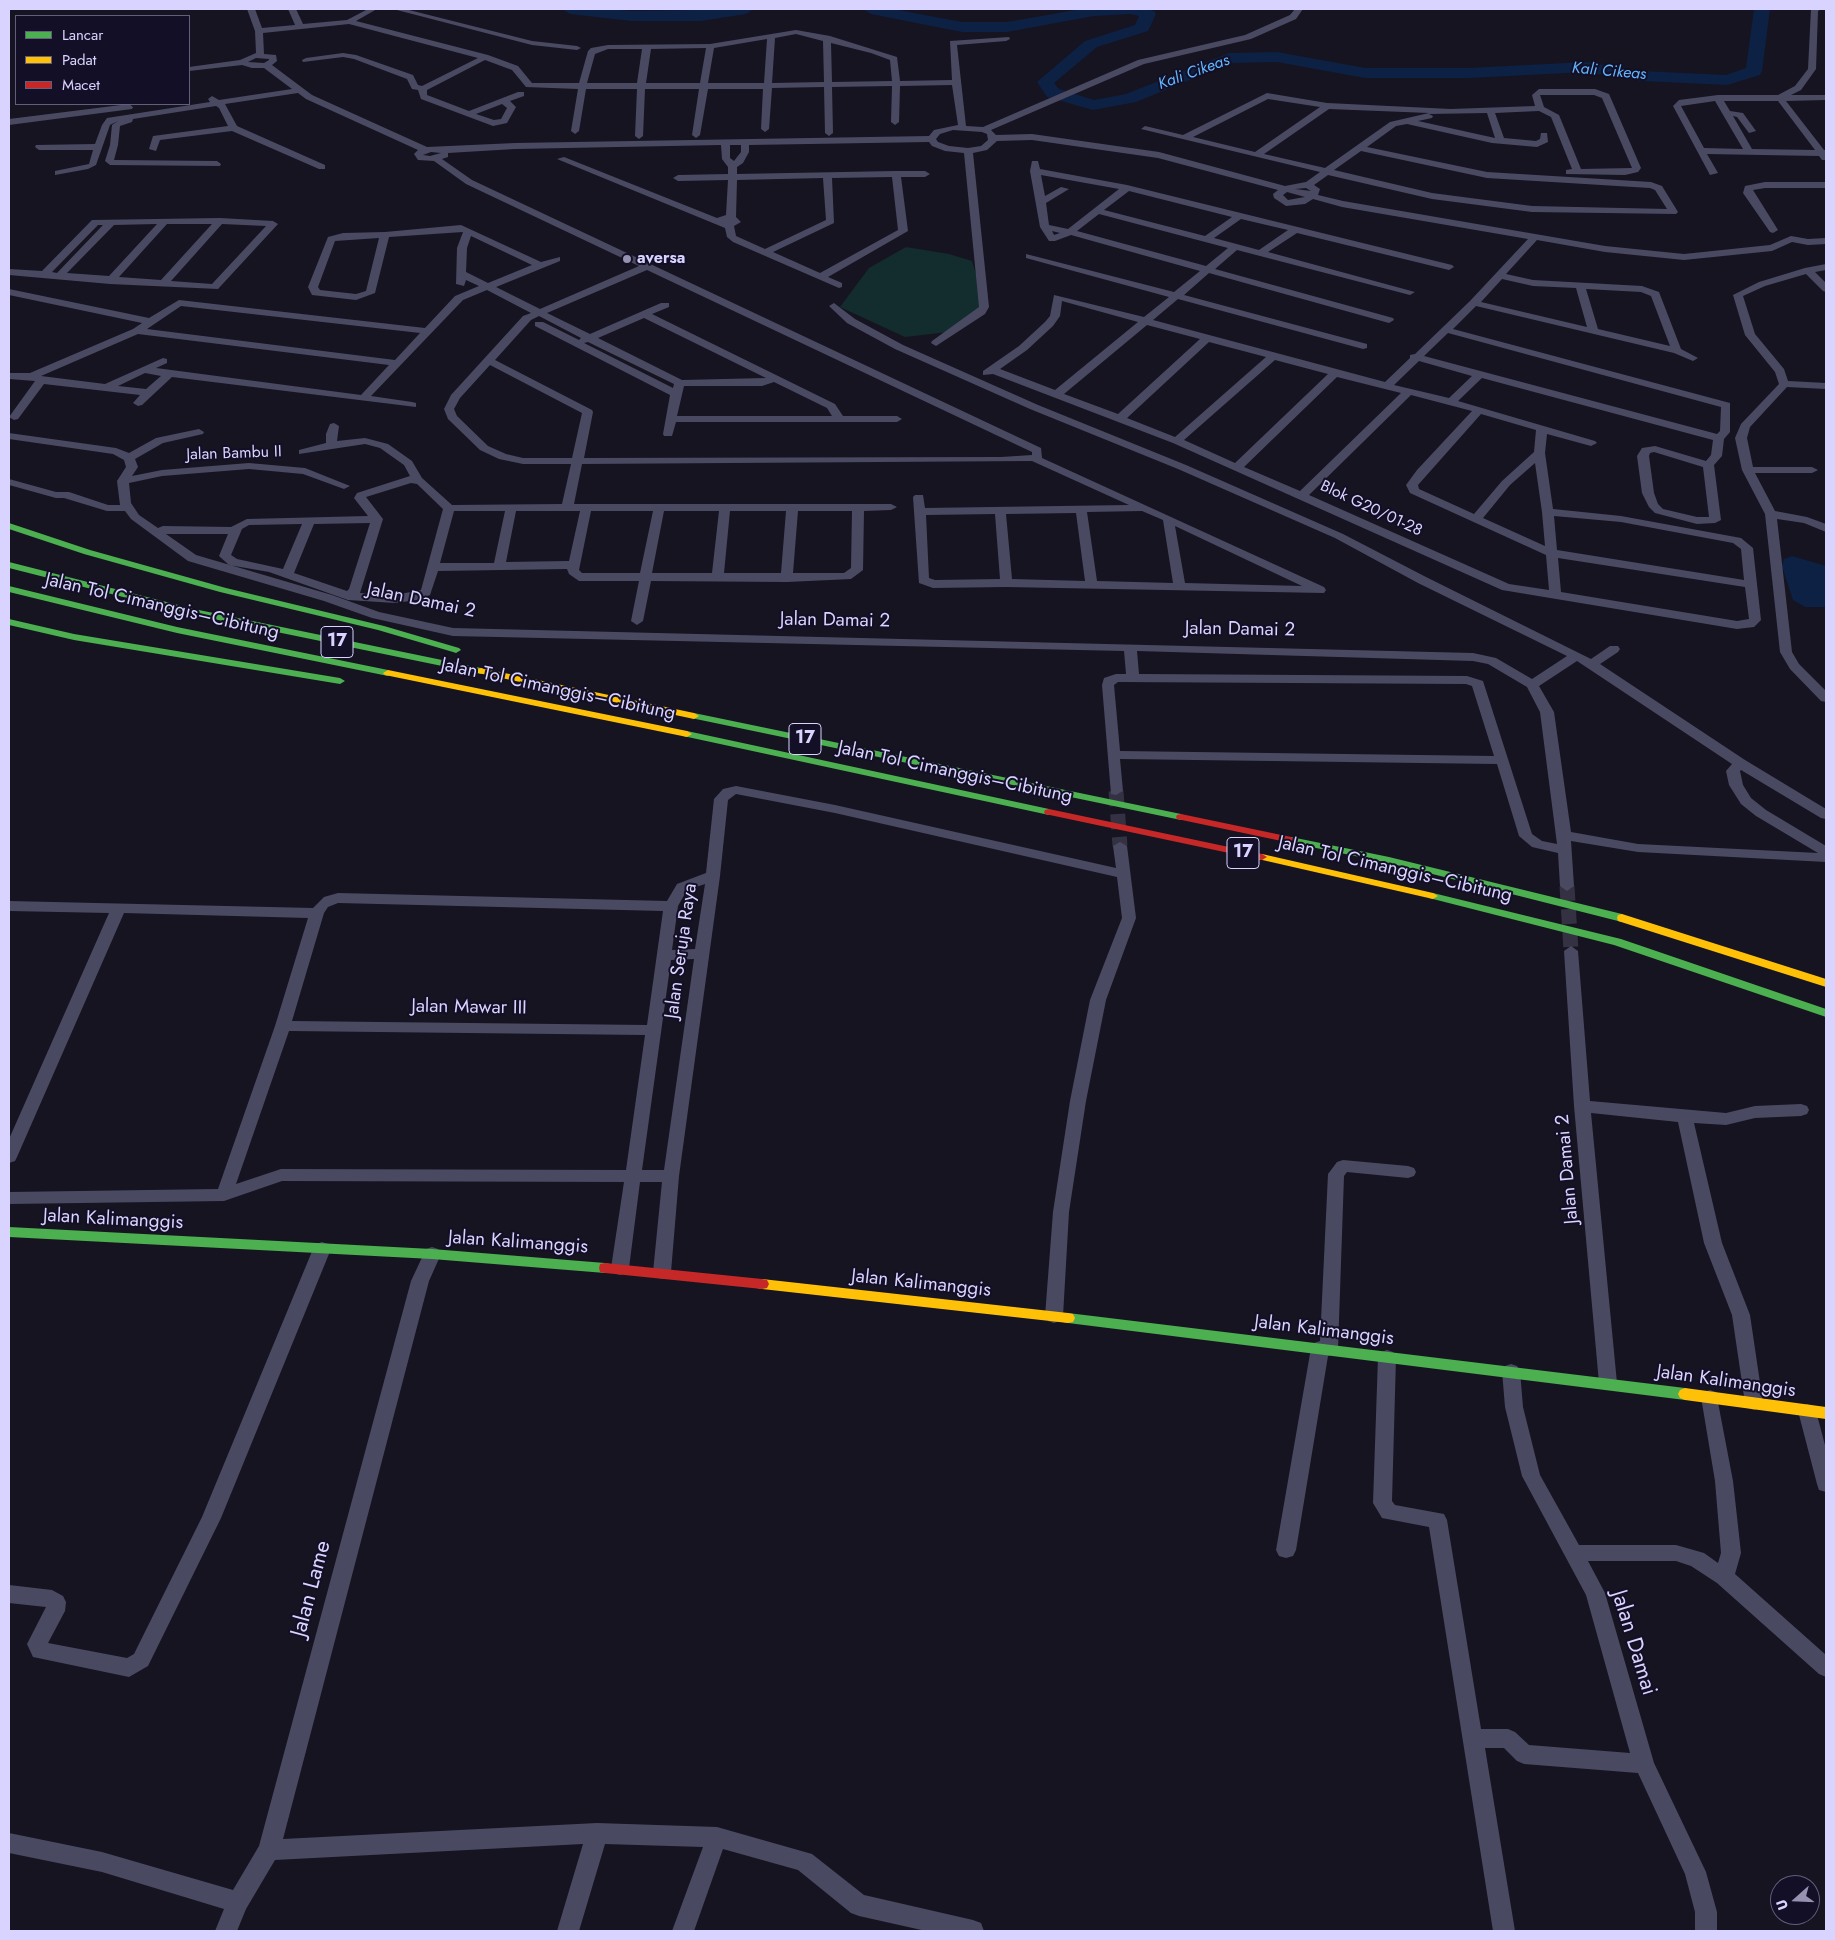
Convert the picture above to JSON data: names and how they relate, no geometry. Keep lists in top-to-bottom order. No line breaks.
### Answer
{"streets":{"main road":["Jalan Tol Cimanggis–Cibitung","17","Jalan Kalimanggis"],"street":["Jalan Bambu II","Blok G20/01-28","Jalan Damai 2","Jalan Seruja Raya","Jalan Mawar III","Jalan Lame","Jalan Damai"]},"crossings":[["Jalan Damai 2","Jalan Kalimanggis"],["Jalan Seruja Raya","Jalan Mawar III"],["Jalan Seruja Raya","Jalan Kalimanggis"],["Jalan Kalimanggis","Jalan Lame"],["Jalan Kalimanggis","Jalan Damai"]],"water":["Kali Cikeas"],"places":["aversa"],"legend":["Lancar","Padat","Macet"],"north":"left"}
